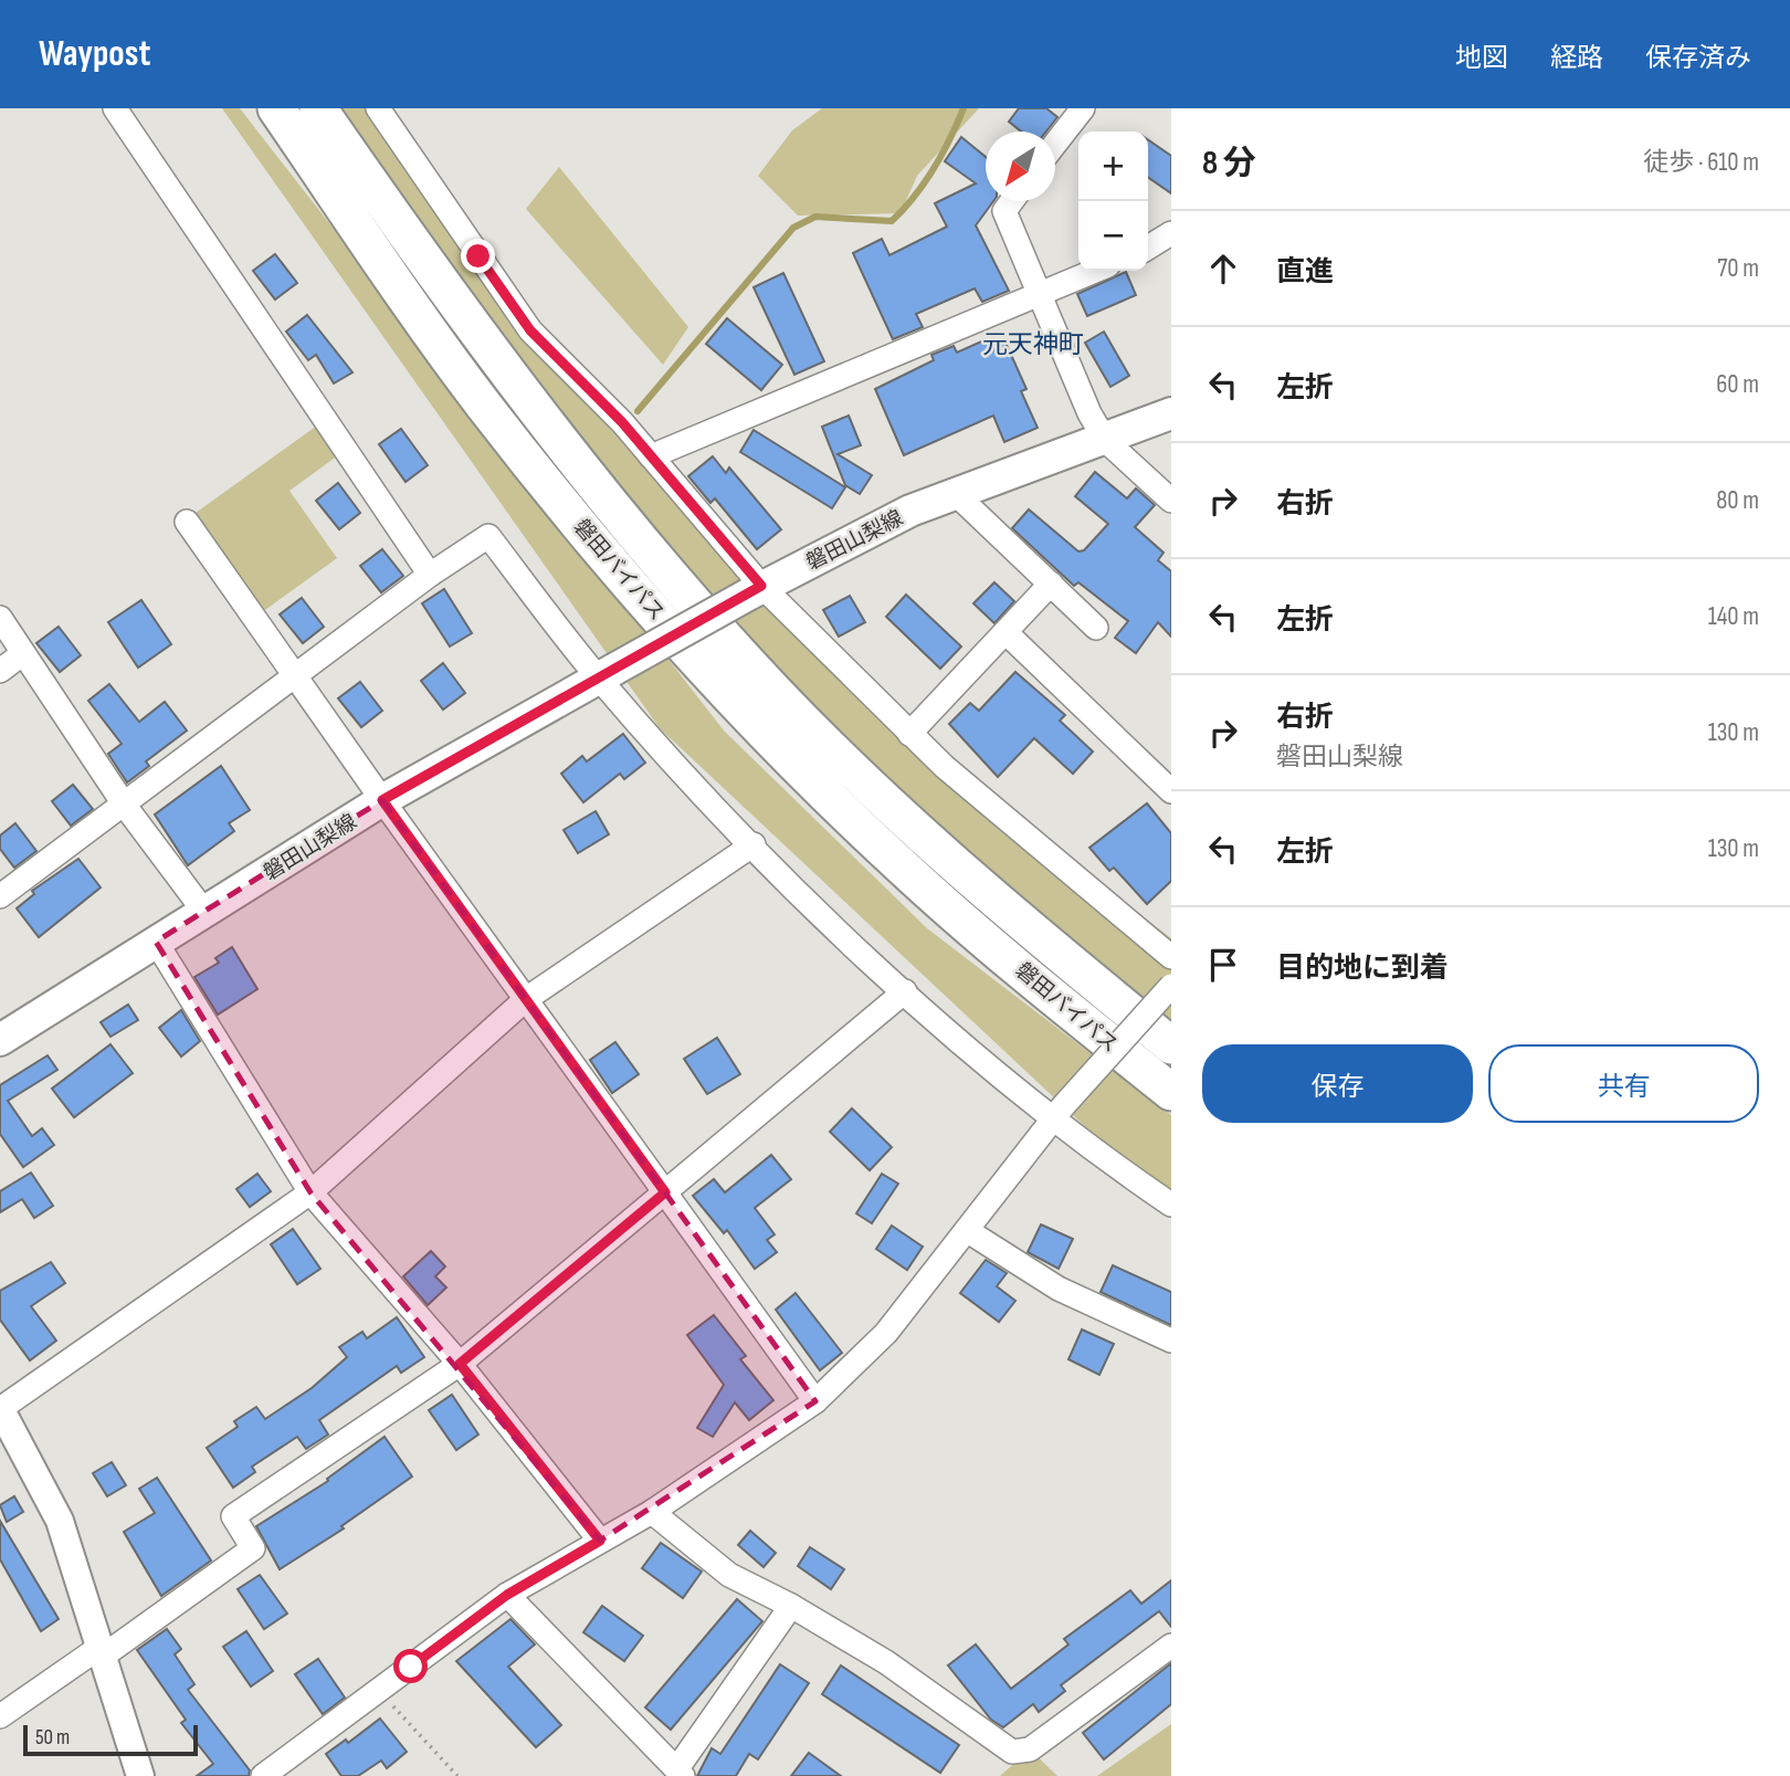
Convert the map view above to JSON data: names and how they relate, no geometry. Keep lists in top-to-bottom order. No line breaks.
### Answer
{"streets":{"highway":["磐田バイパス"],"main road":["磐田山梨線"]},"districts":["元天神町"],"scale_bar":"50 m","north":"bottom left","page":{"header":"Waypost","nav":["地図","経路","保存済み"],"heading":["8 分","徒歩 · 610 m"],"map_buttons":["+","−"],"list":[["直進","70 m"],["左折","60 m"],["右折","80 m"],["左折","140 m"],["右折","磐田山梨線","130 m"],["左折","130 m"],"目的地に到着"],"buttons":["保存","共有"],"scale":"50 m"}}
